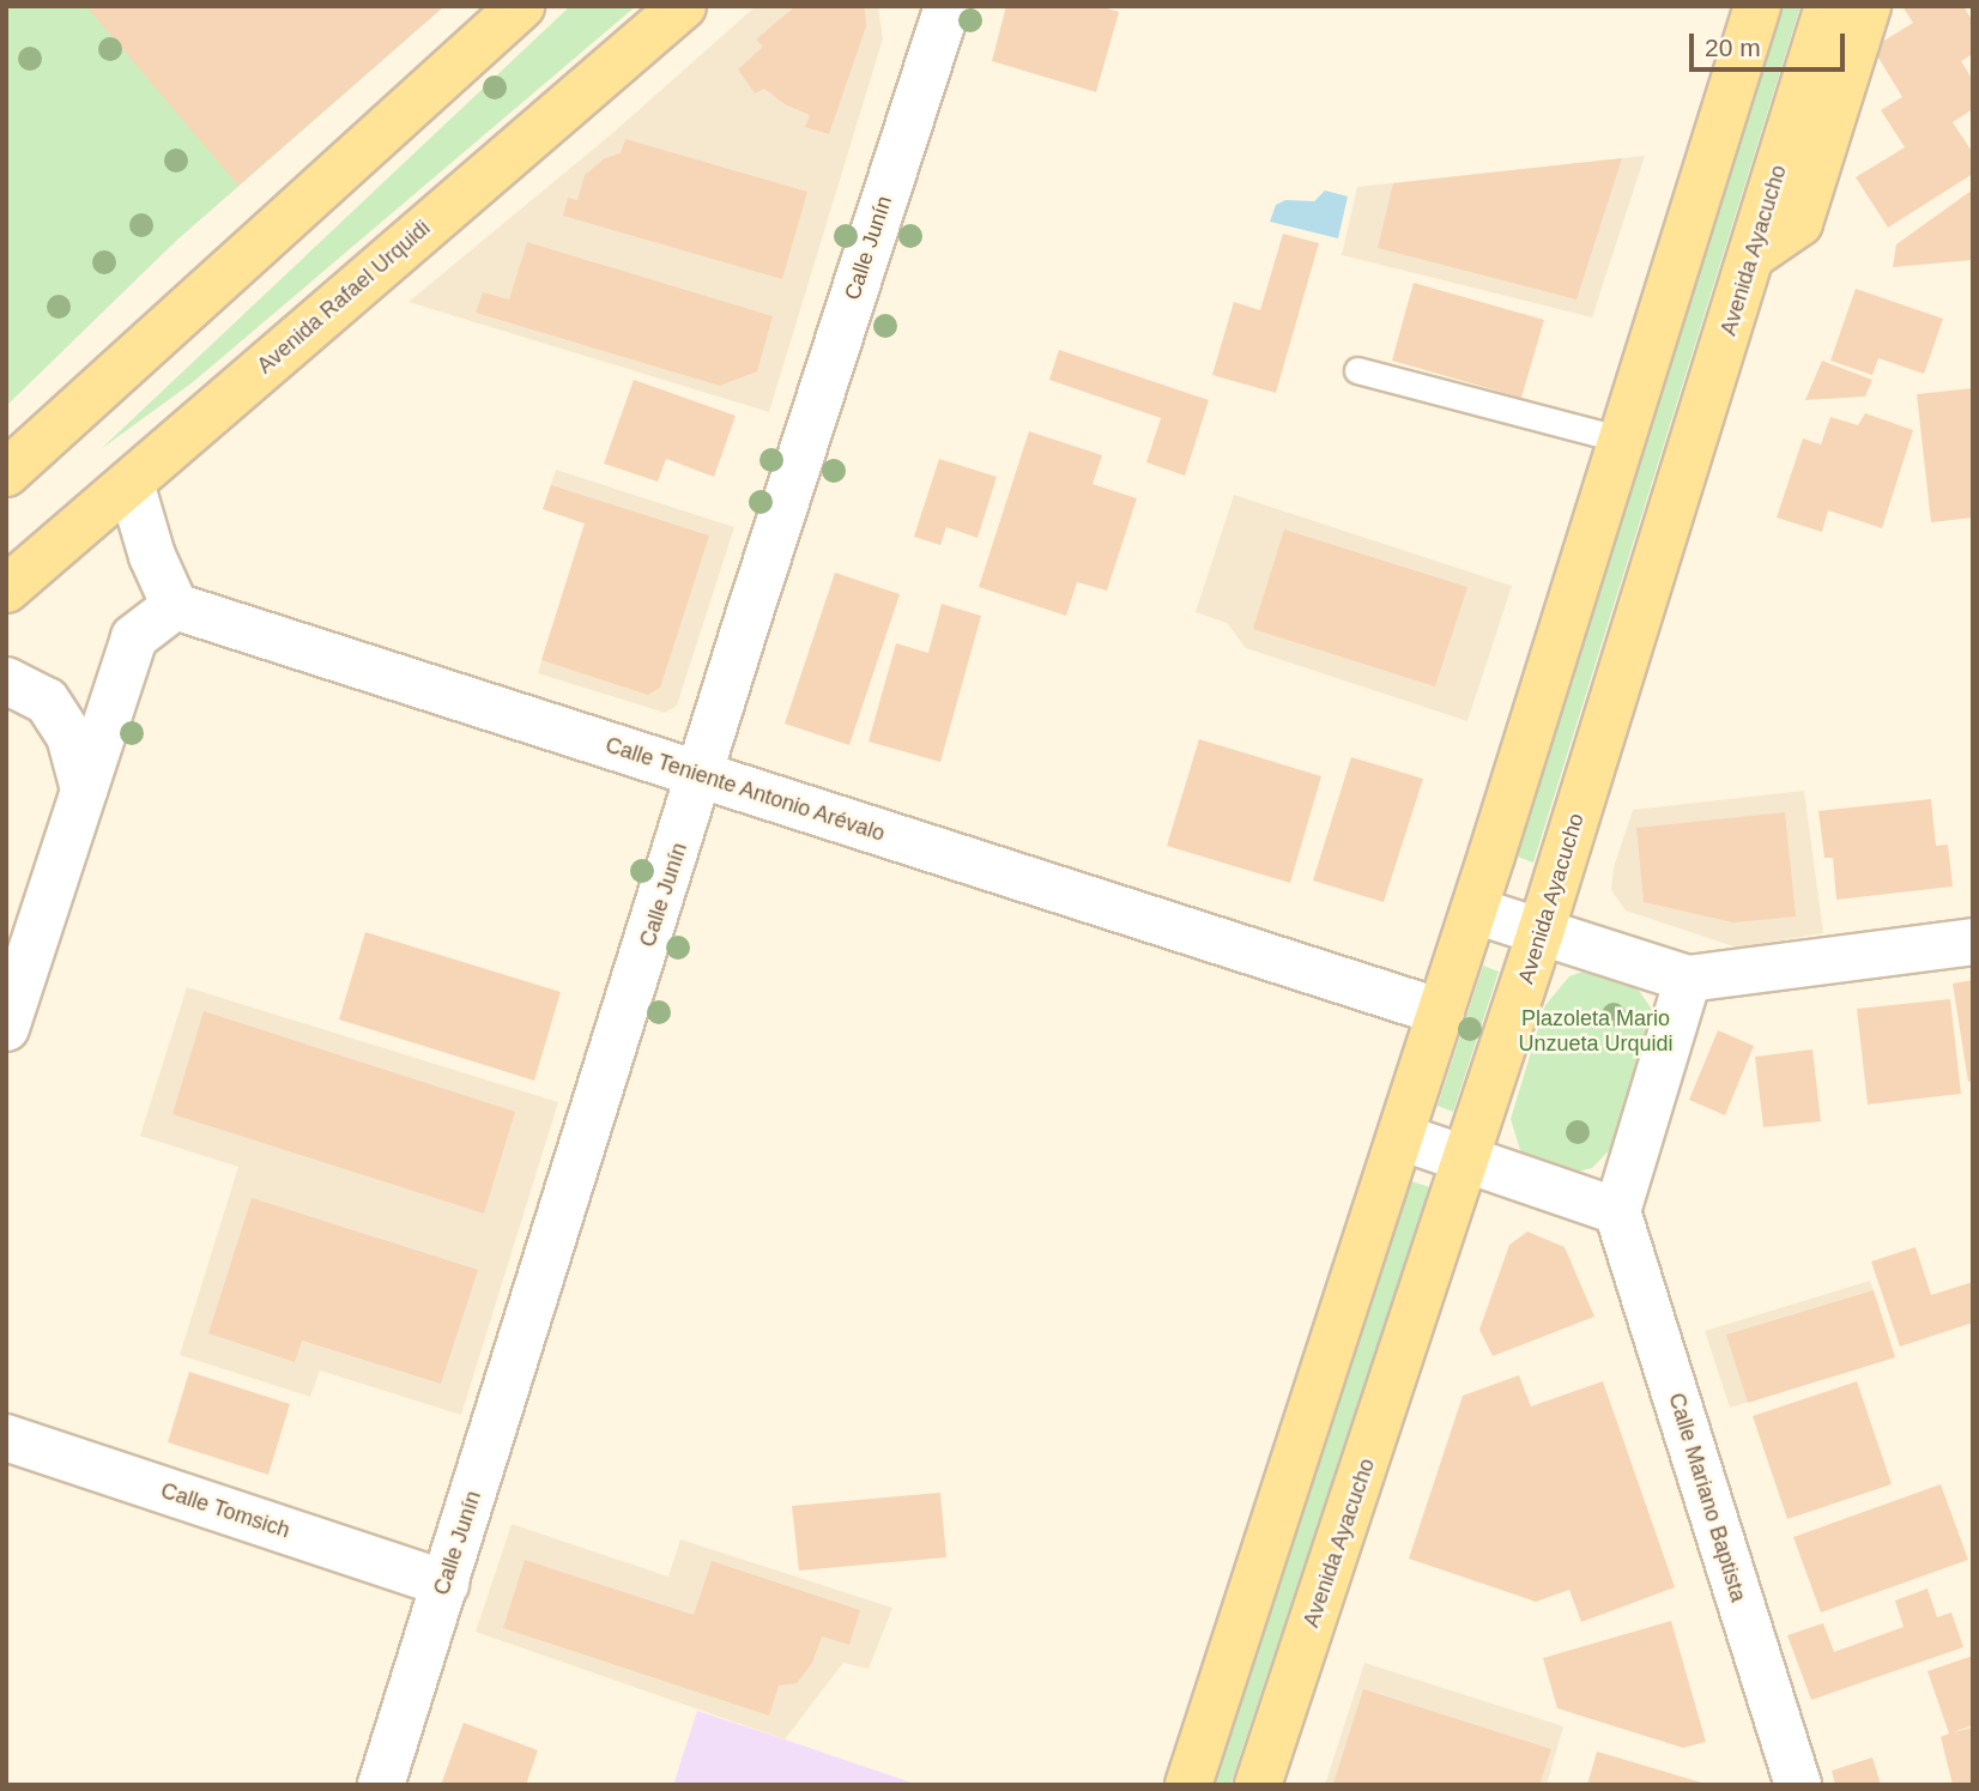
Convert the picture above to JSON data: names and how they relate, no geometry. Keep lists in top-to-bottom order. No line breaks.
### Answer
{"streets":{"main road":["Avenida Ayacucho","Avenida Rafael Urquidi"],"street":["Calle Junín","Calle Teniente Antonio Arévalo","Calle Mariano Baptista","Calle Tomsich"]},"crossings":[["Calle Junín","Calle Teniente Antonio Arévalo"],["Calle Junín","Calle Tomsich"]],"parks":["Plazoleta Mario Unzueta Urquidi"],"scale_bar":"20 m"}
